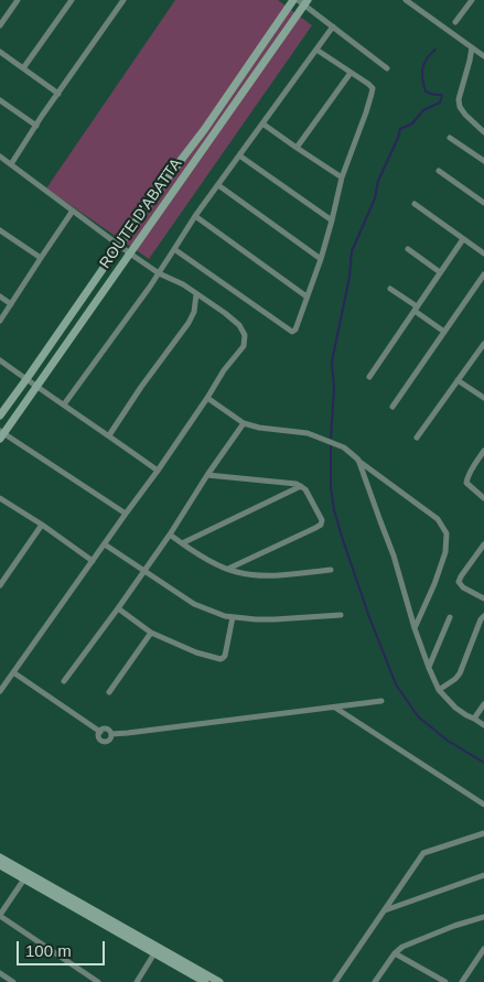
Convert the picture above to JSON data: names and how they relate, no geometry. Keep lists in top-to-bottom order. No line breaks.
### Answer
{"streets":{"street":["ROUTE D'ABATTA"]},"scale_bar":"100 m"}
